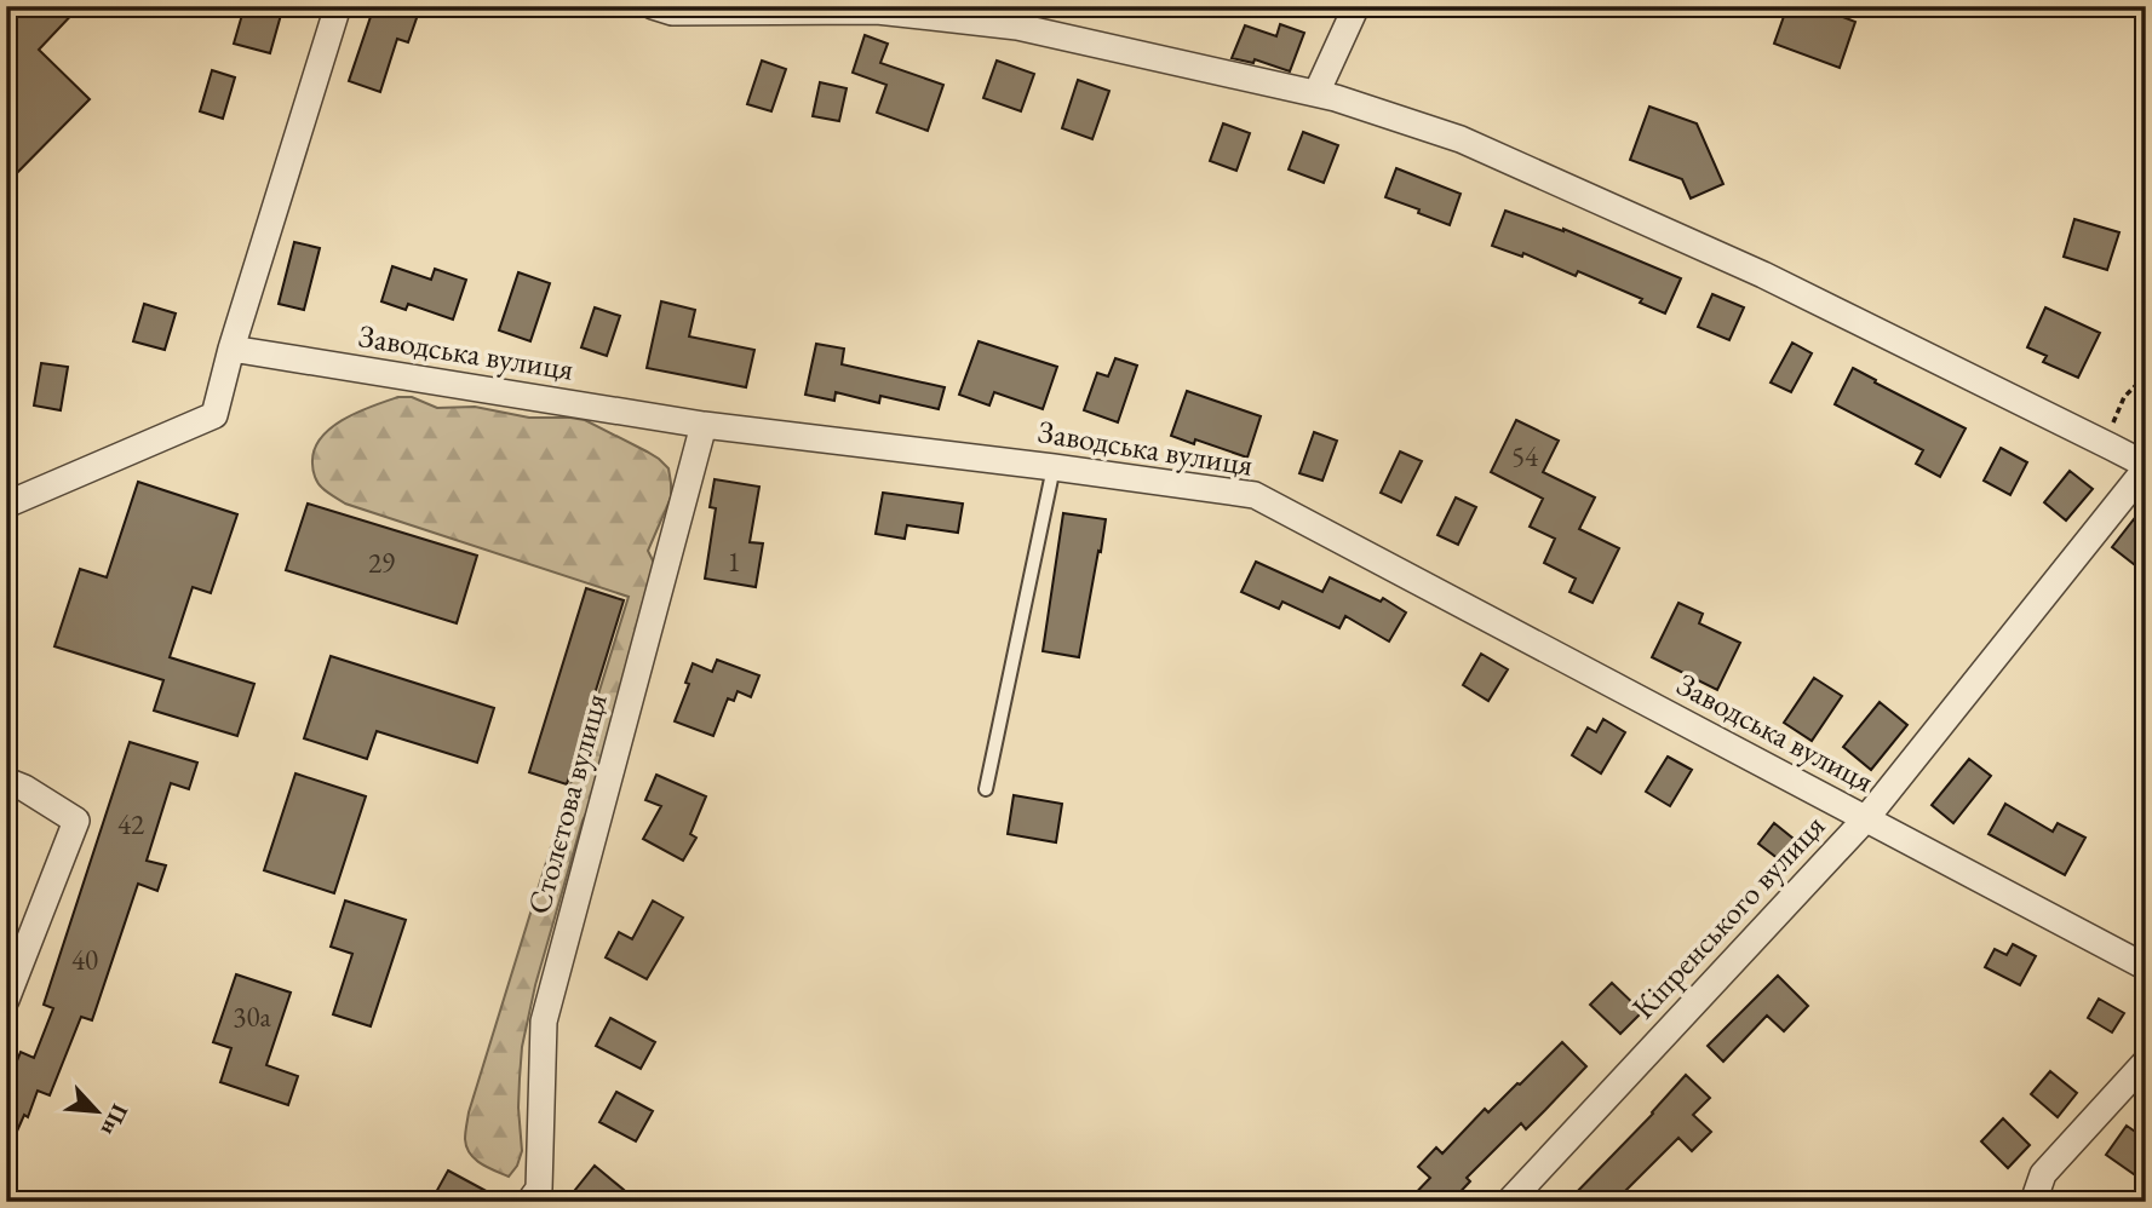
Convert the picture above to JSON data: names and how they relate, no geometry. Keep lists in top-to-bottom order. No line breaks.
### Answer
{"streets":{"street":["Заводська вулиця","Столєтова вулиця","Кіпренського вулиця"]},"crossings":[["Заводська вулиця","Столєтова вулиця"],["Заводська вулиця","Кіпренського вулиця"]],"house_numbers":["54","1","29","42","40","30а"],"north":"bottom right"}
